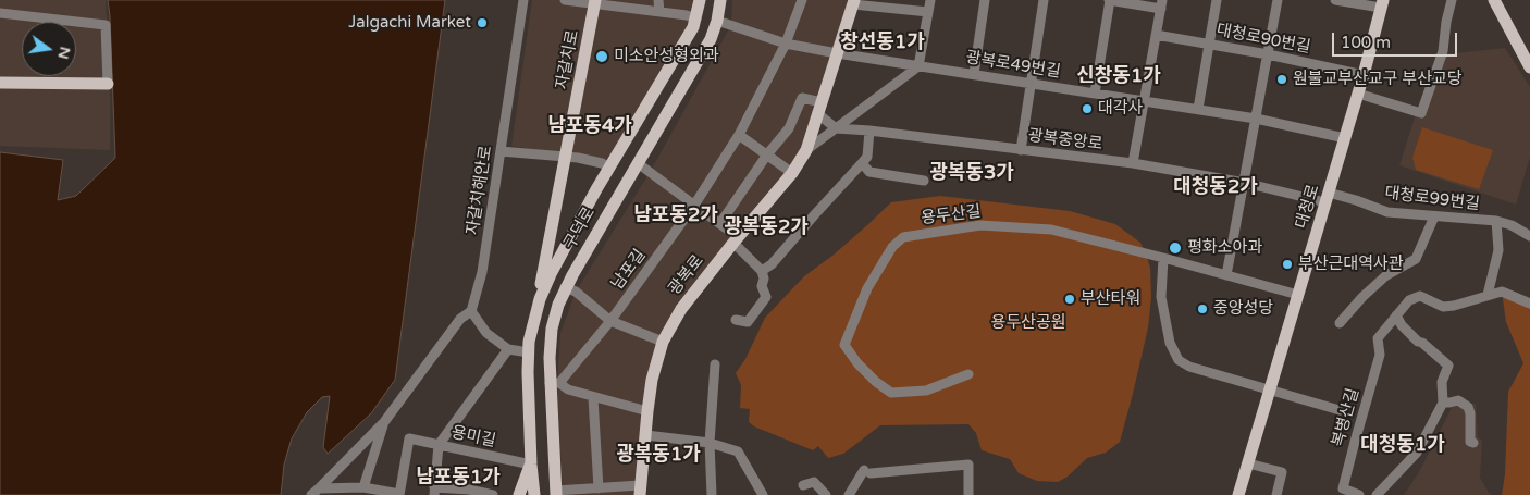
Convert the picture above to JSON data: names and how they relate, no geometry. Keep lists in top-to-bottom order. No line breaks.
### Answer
{"streets":{"main road":["자갈치로","대청로","구덕로","광복로"],"street":["대청로90번길","광복로49번길","광복중앙로","자갈치해안로","대청로99번길","용두산길","남포길","복병산길","용미길"]},"crossings":[["대청로90번길","대청로"],["자갈치로","구덕로"],["광복로49번길","대청로"],["광복로49번길","구덕로"],["광복로49번길","남포길"],["광복로49번길","광복로"],["광복중앙로","대청로99번길"],["광복중앙로","대청로"],["대청로99번길","대청로"],["대청로","용두산길"],["구덕로","남포길"],["구덕로","용미길"]],"districts":["창선동1가","신창동1가","남포동4가","광복동3가","대청동2가","남포동2가","광복동2가","대청동1가","광복동1가","남포동1가"],"parks":["용두산공원"],"places":["Jalgachi Market","미소안성형외과","원불교부산교구 부산교당","대각사","평화소아과","부산근대역사관","부산타워","중앙성당"],"scale_bar":"100 m","north":"right"}
